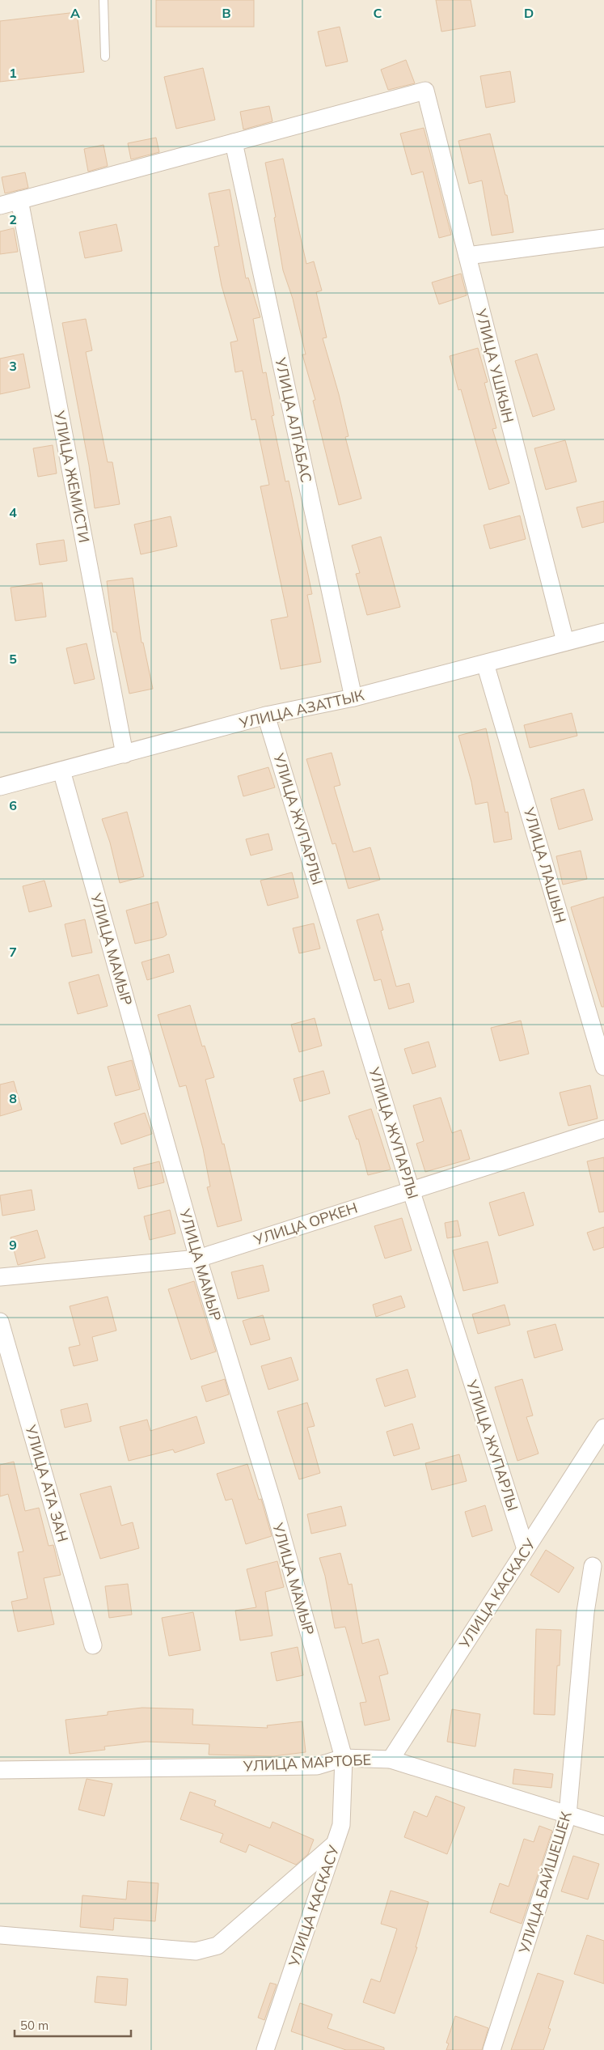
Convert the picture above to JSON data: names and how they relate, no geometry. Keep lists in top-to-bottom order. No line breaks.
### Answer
{"streets":{"street":["УЛИЦА УШКЫН","УЛИЦА АЛГАБАС","УЛИЦА ЖЕМИСТИ","УЛИЦА АЗАТТЫК","УЛИЦА ЖУПАРЛЫ","УЛИЦА ЛАШЫН","УЛИЦА МАМЫР","УЛИЦА ОРКЕН","УЛИЦА АТА ЗАН","УЛИЦА КАСКАСУ","УЛИЦА МАРТОБЕ","УЛИЦА БАЙШЕШЕК"]},"crossings":[["УЛИЦА УШКЫН","УЛИЦА АЛГАБАС"],["УЛИЦА УШКЫН","УЛИЦА АЗАТТЫК"],["УЛИЦА АЛГАБАС","УЛИЦА АЗАТТЫК"],["УЛИЦА ЖЕМИСТИ","УЛИЦА АЗАТТЫК"],["УЛИЦА АЗАТТЫК","УЛИЦА ЖУПАРЛЫ"],["УЛИЦА АЗАТТЫК","УЛИЦА ЛАШЫН"],["УЛИЦА АЗАТТЫК","УЛИЦА МАМЫР"],["УЛИЦА ЖУПАРЛЫ","УЛИЦА ОРКЕН"],["УЛИЦА ЖУПАРЛЫ","УЛИЦА КАСКАСУ"],["УЛИЦА МАМЫР","УЛИЦА ОРКЕН"],["УЛИЦА МАМЫР","УЛИЦА КАСКАСУ"],["УЛИЦА МАМЫР","УЛИЦА МАРТОБЕ"],["УЛИЦА КАСКАСУ","УЛИЦА МАРТОБЕ"],["УЛИЦА МАРТОБЕ","УЛИЦА БАЙШЕШЕК"]],"scale_bar":"50 m","grid":{"columns":["A","B","C","D"],"rows":["1","2","3","4","5","6","7","8","9"]}}
